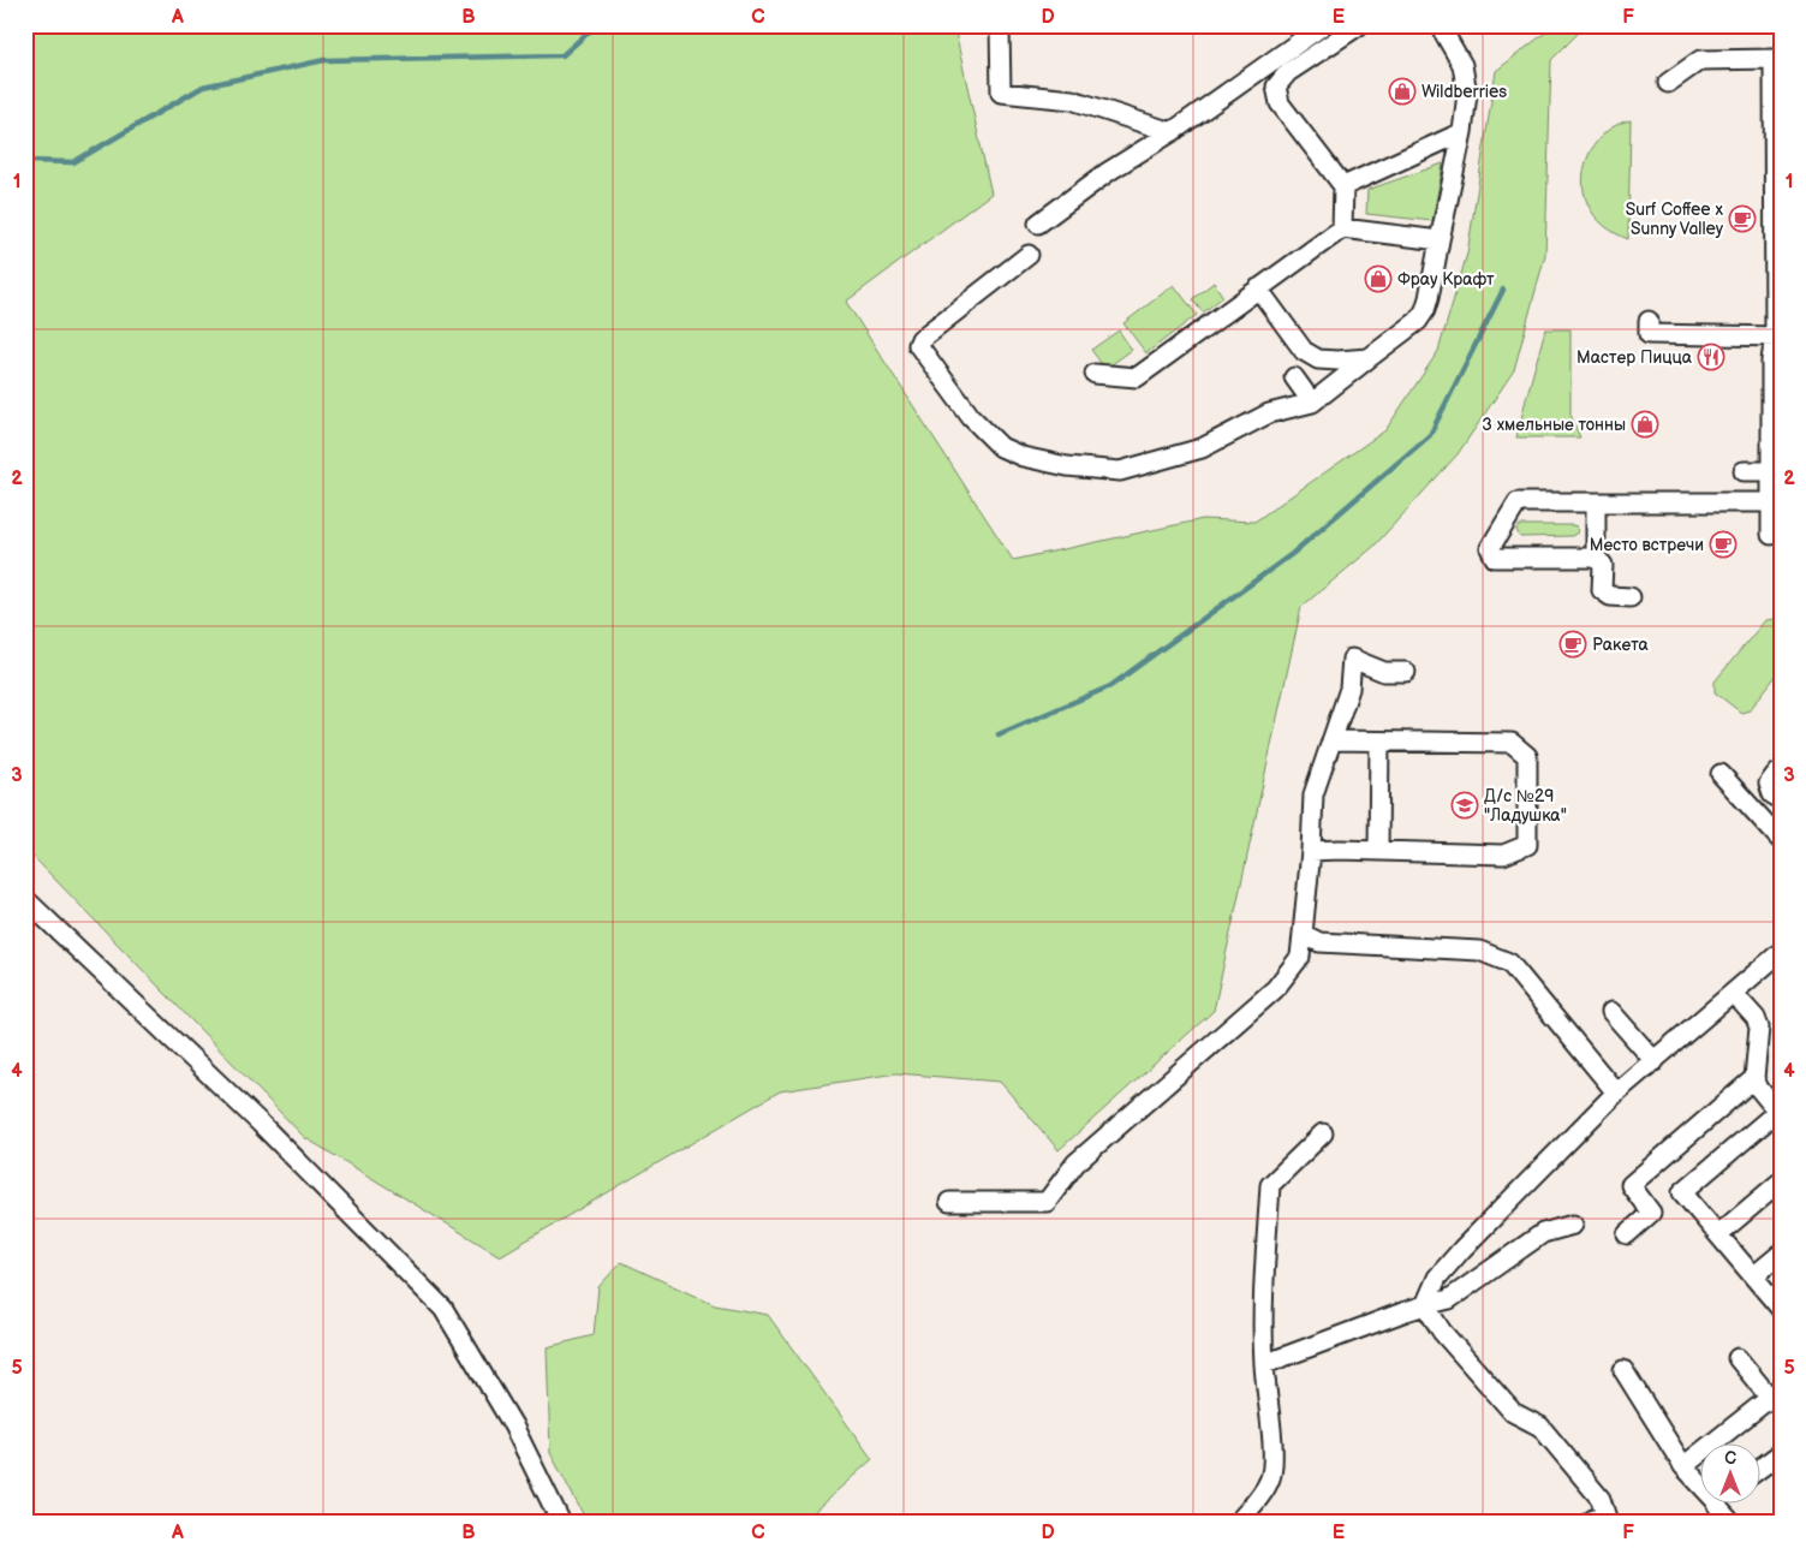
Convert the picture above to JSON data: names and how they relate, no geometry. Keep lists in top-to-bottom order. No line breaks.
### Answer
{"places":{"shop":["Wildberries","Фрау Крафт","3 хмельные тонны"],"cafe":["Surf Coffee x Sunny Valley","Место встречи","Ракета"],"restaurant":["Мастер Пицца"],"school or university":["Д/с №29 \"Ладушка\""]},"north":"top","grid":{"columns":["A","B","C","D","E","F"],"rows":["1","2","3","4","5"]}}
